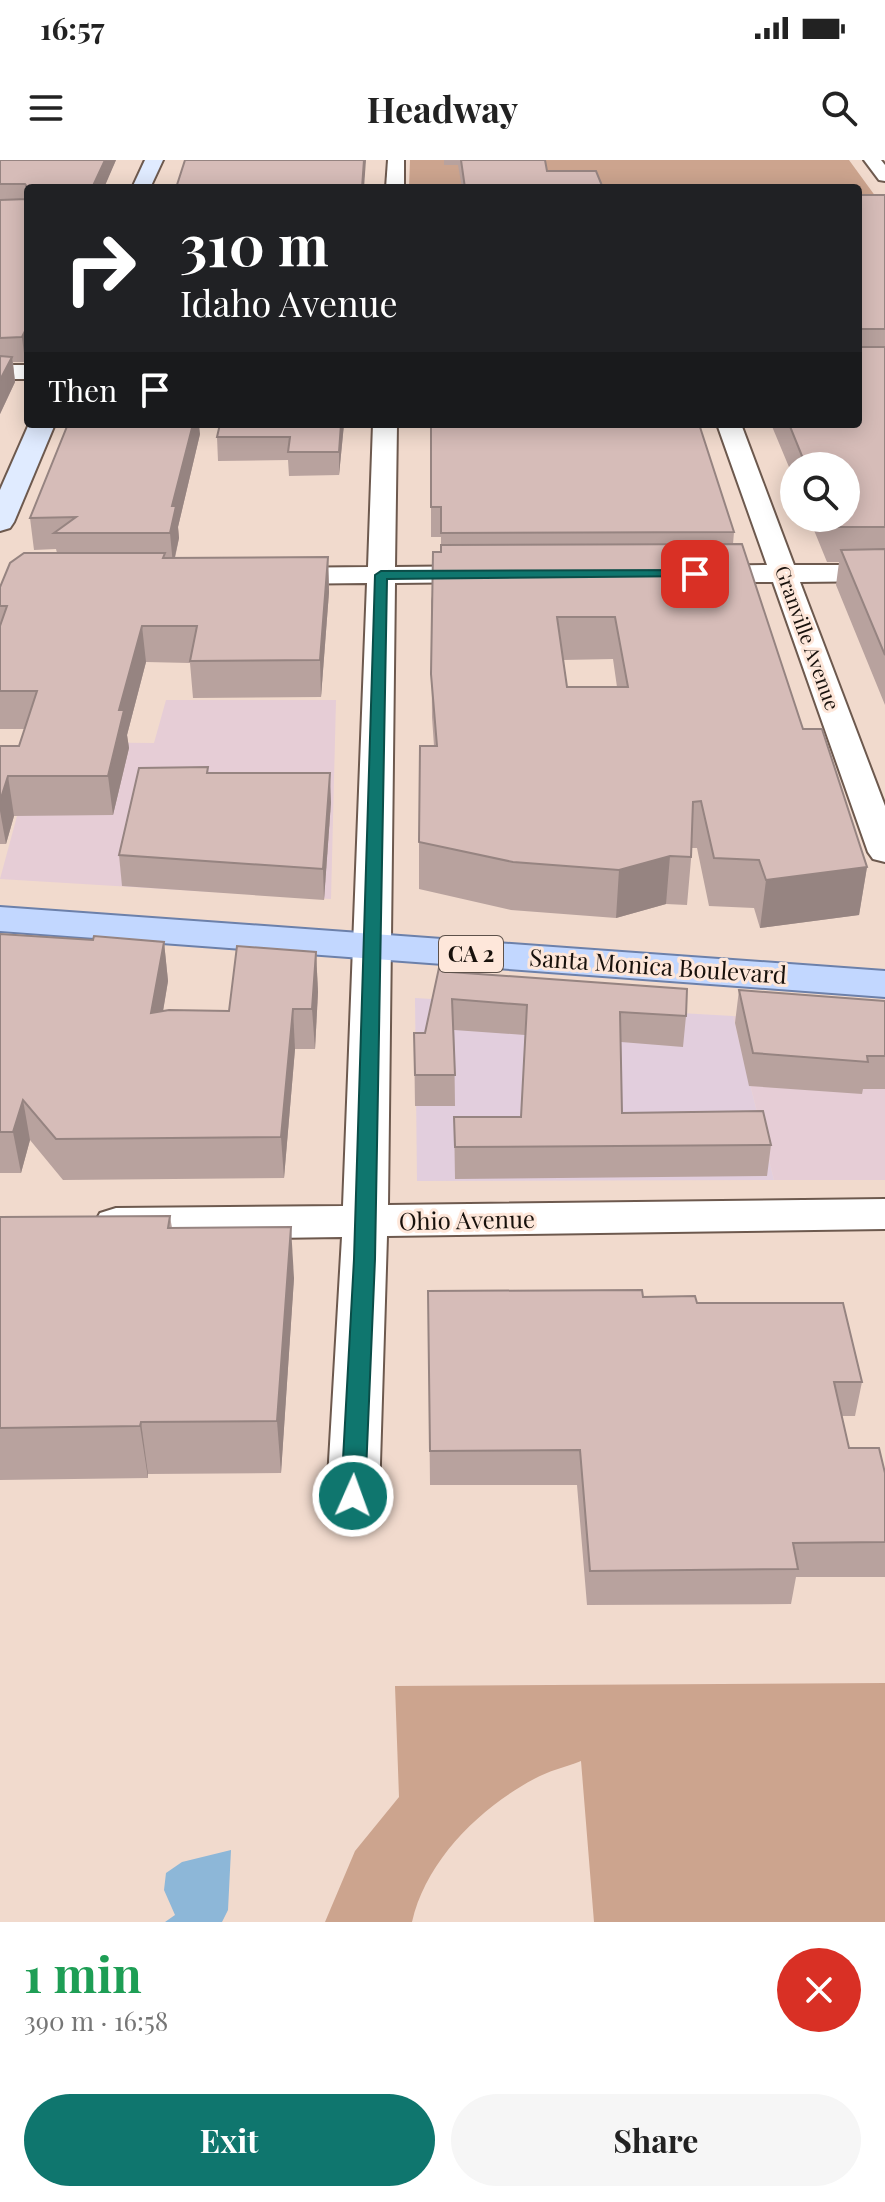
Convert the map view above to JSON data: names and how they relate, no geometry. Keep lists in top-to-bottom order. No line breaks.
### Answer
{"streets":{"main road":["CA 2","Santa Monica Boulevard"],"street":["Granville Avenue","Ohio Avenue"]},"page":{"status":"16:57","header":"Headway","turn":["310 m","Idaho Avenue"],"then":"Then","heading":["1 min","390 m · 16:58"],"buttons":["Exit","Share"]}}
